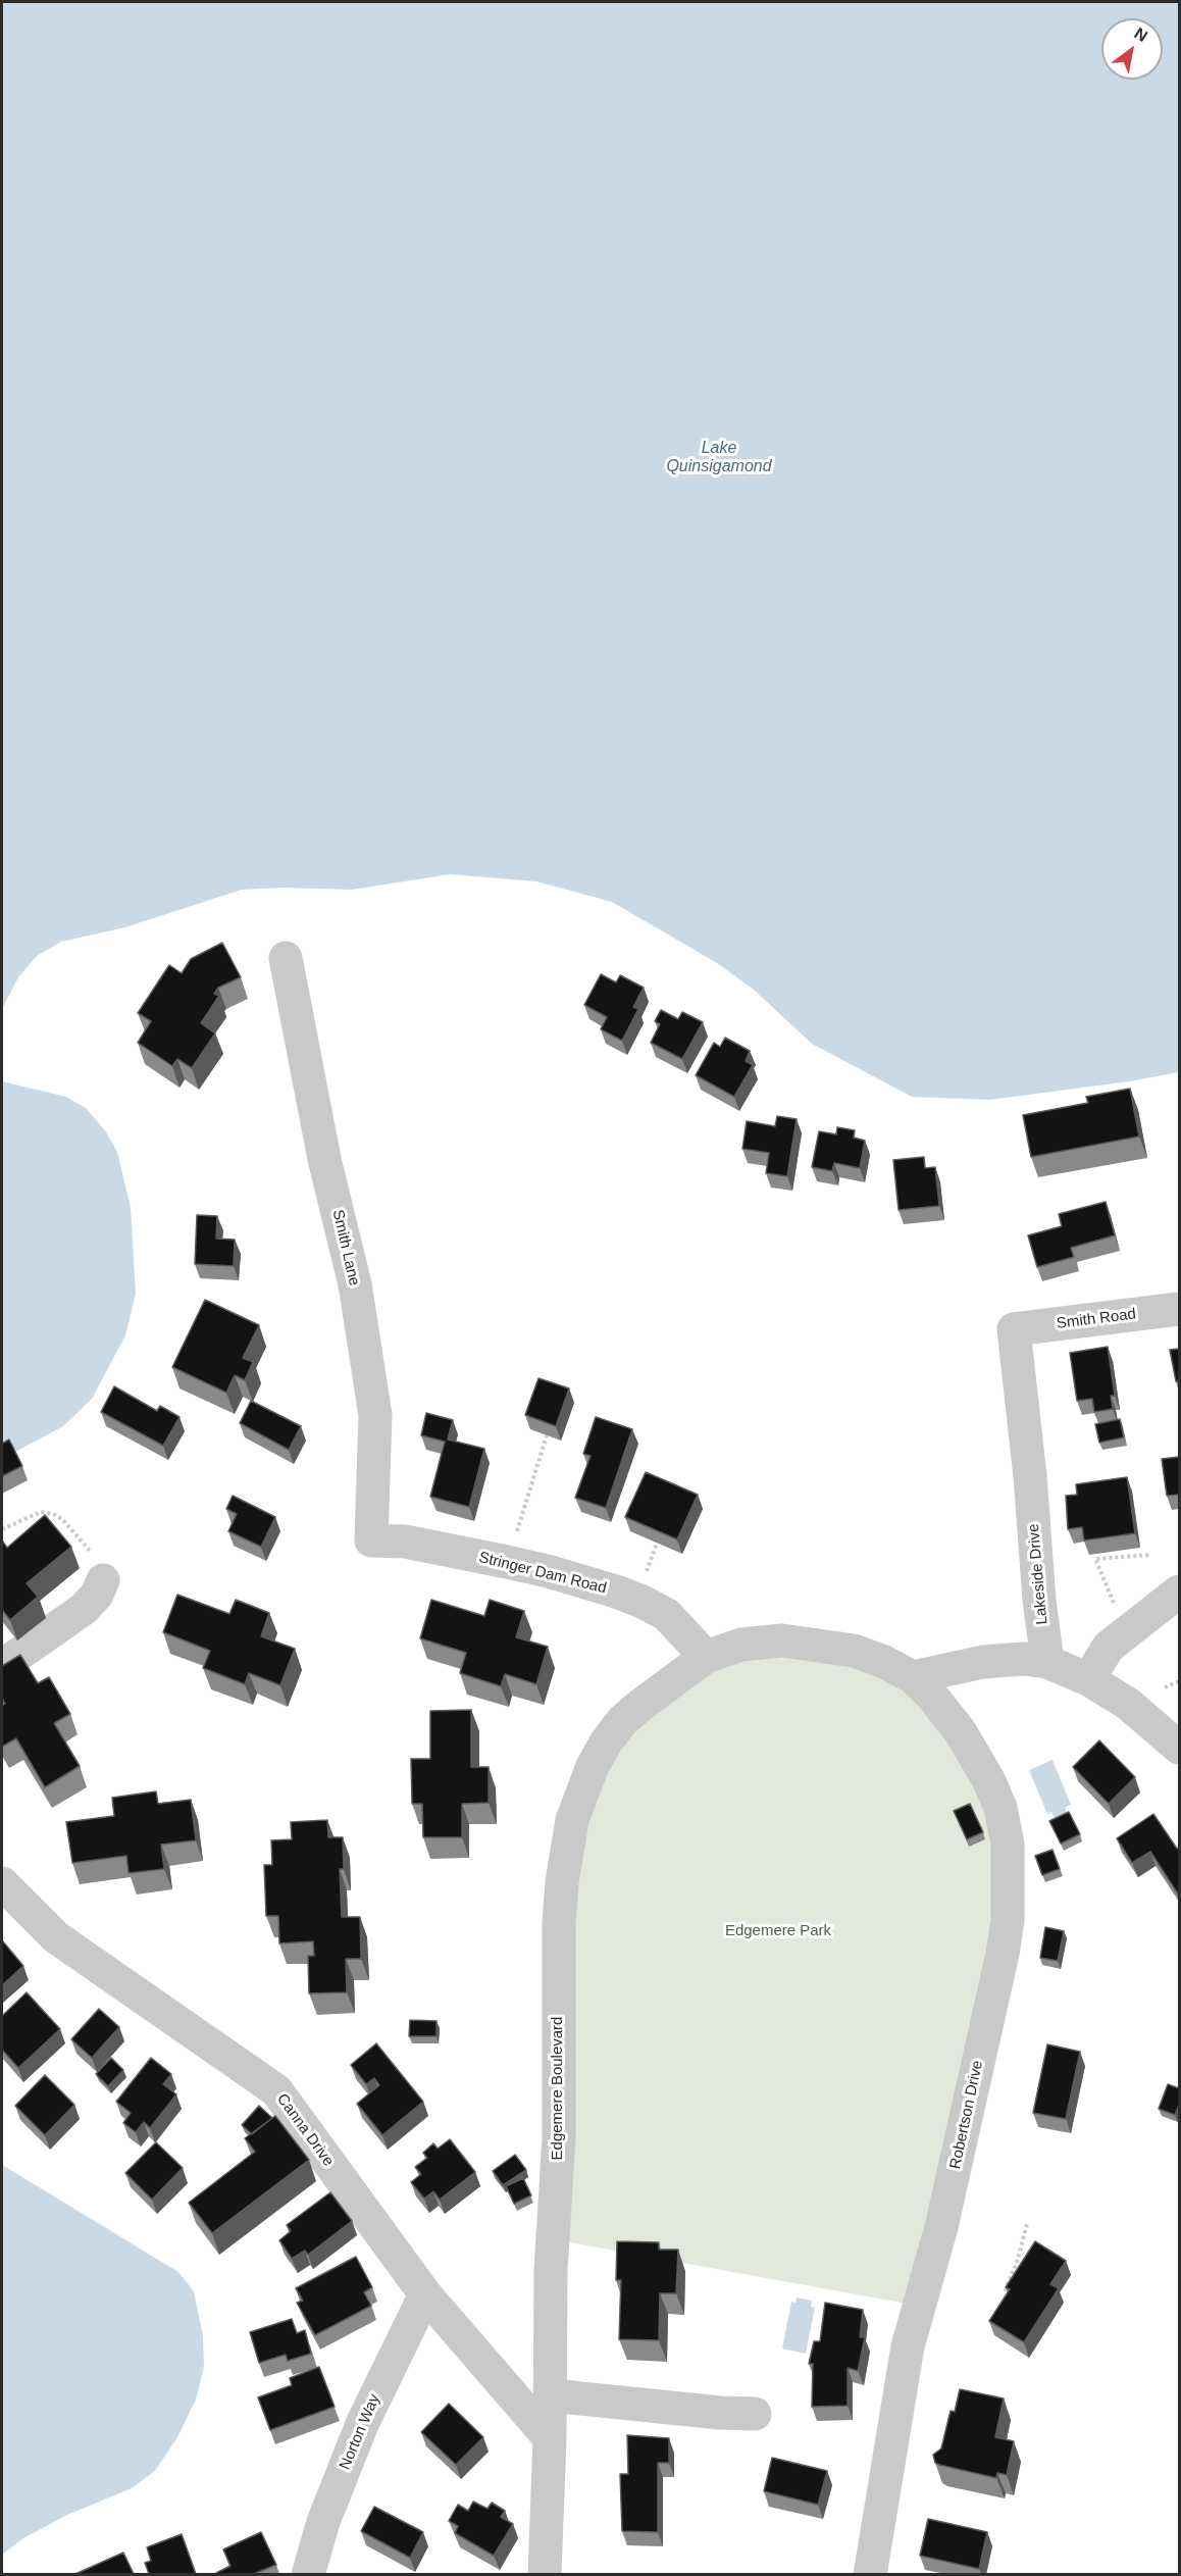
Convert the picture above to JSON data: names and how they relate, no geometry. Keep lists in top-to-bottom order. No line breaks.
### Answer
{"streets":{"street":["Smith Lane","Smith Road","Stringer Dam Road","Lakeside Drive","Edgemere Boulevard","Robertson Drive","Canna Drive","Norton Way"]},"crossings":[["Smith Lane","Stringer Dam Road"],["Smith Road","Lakeside Drive"],["Stringer Dam Road","Edgemere Boulevard"],["Edgemere Boulevard","Canna Drive"],["Canna Drive","Norton Way"]],"water":["Lake Quinsigamond"],"parks":["Edgemere Park"],"north":"top right"}
